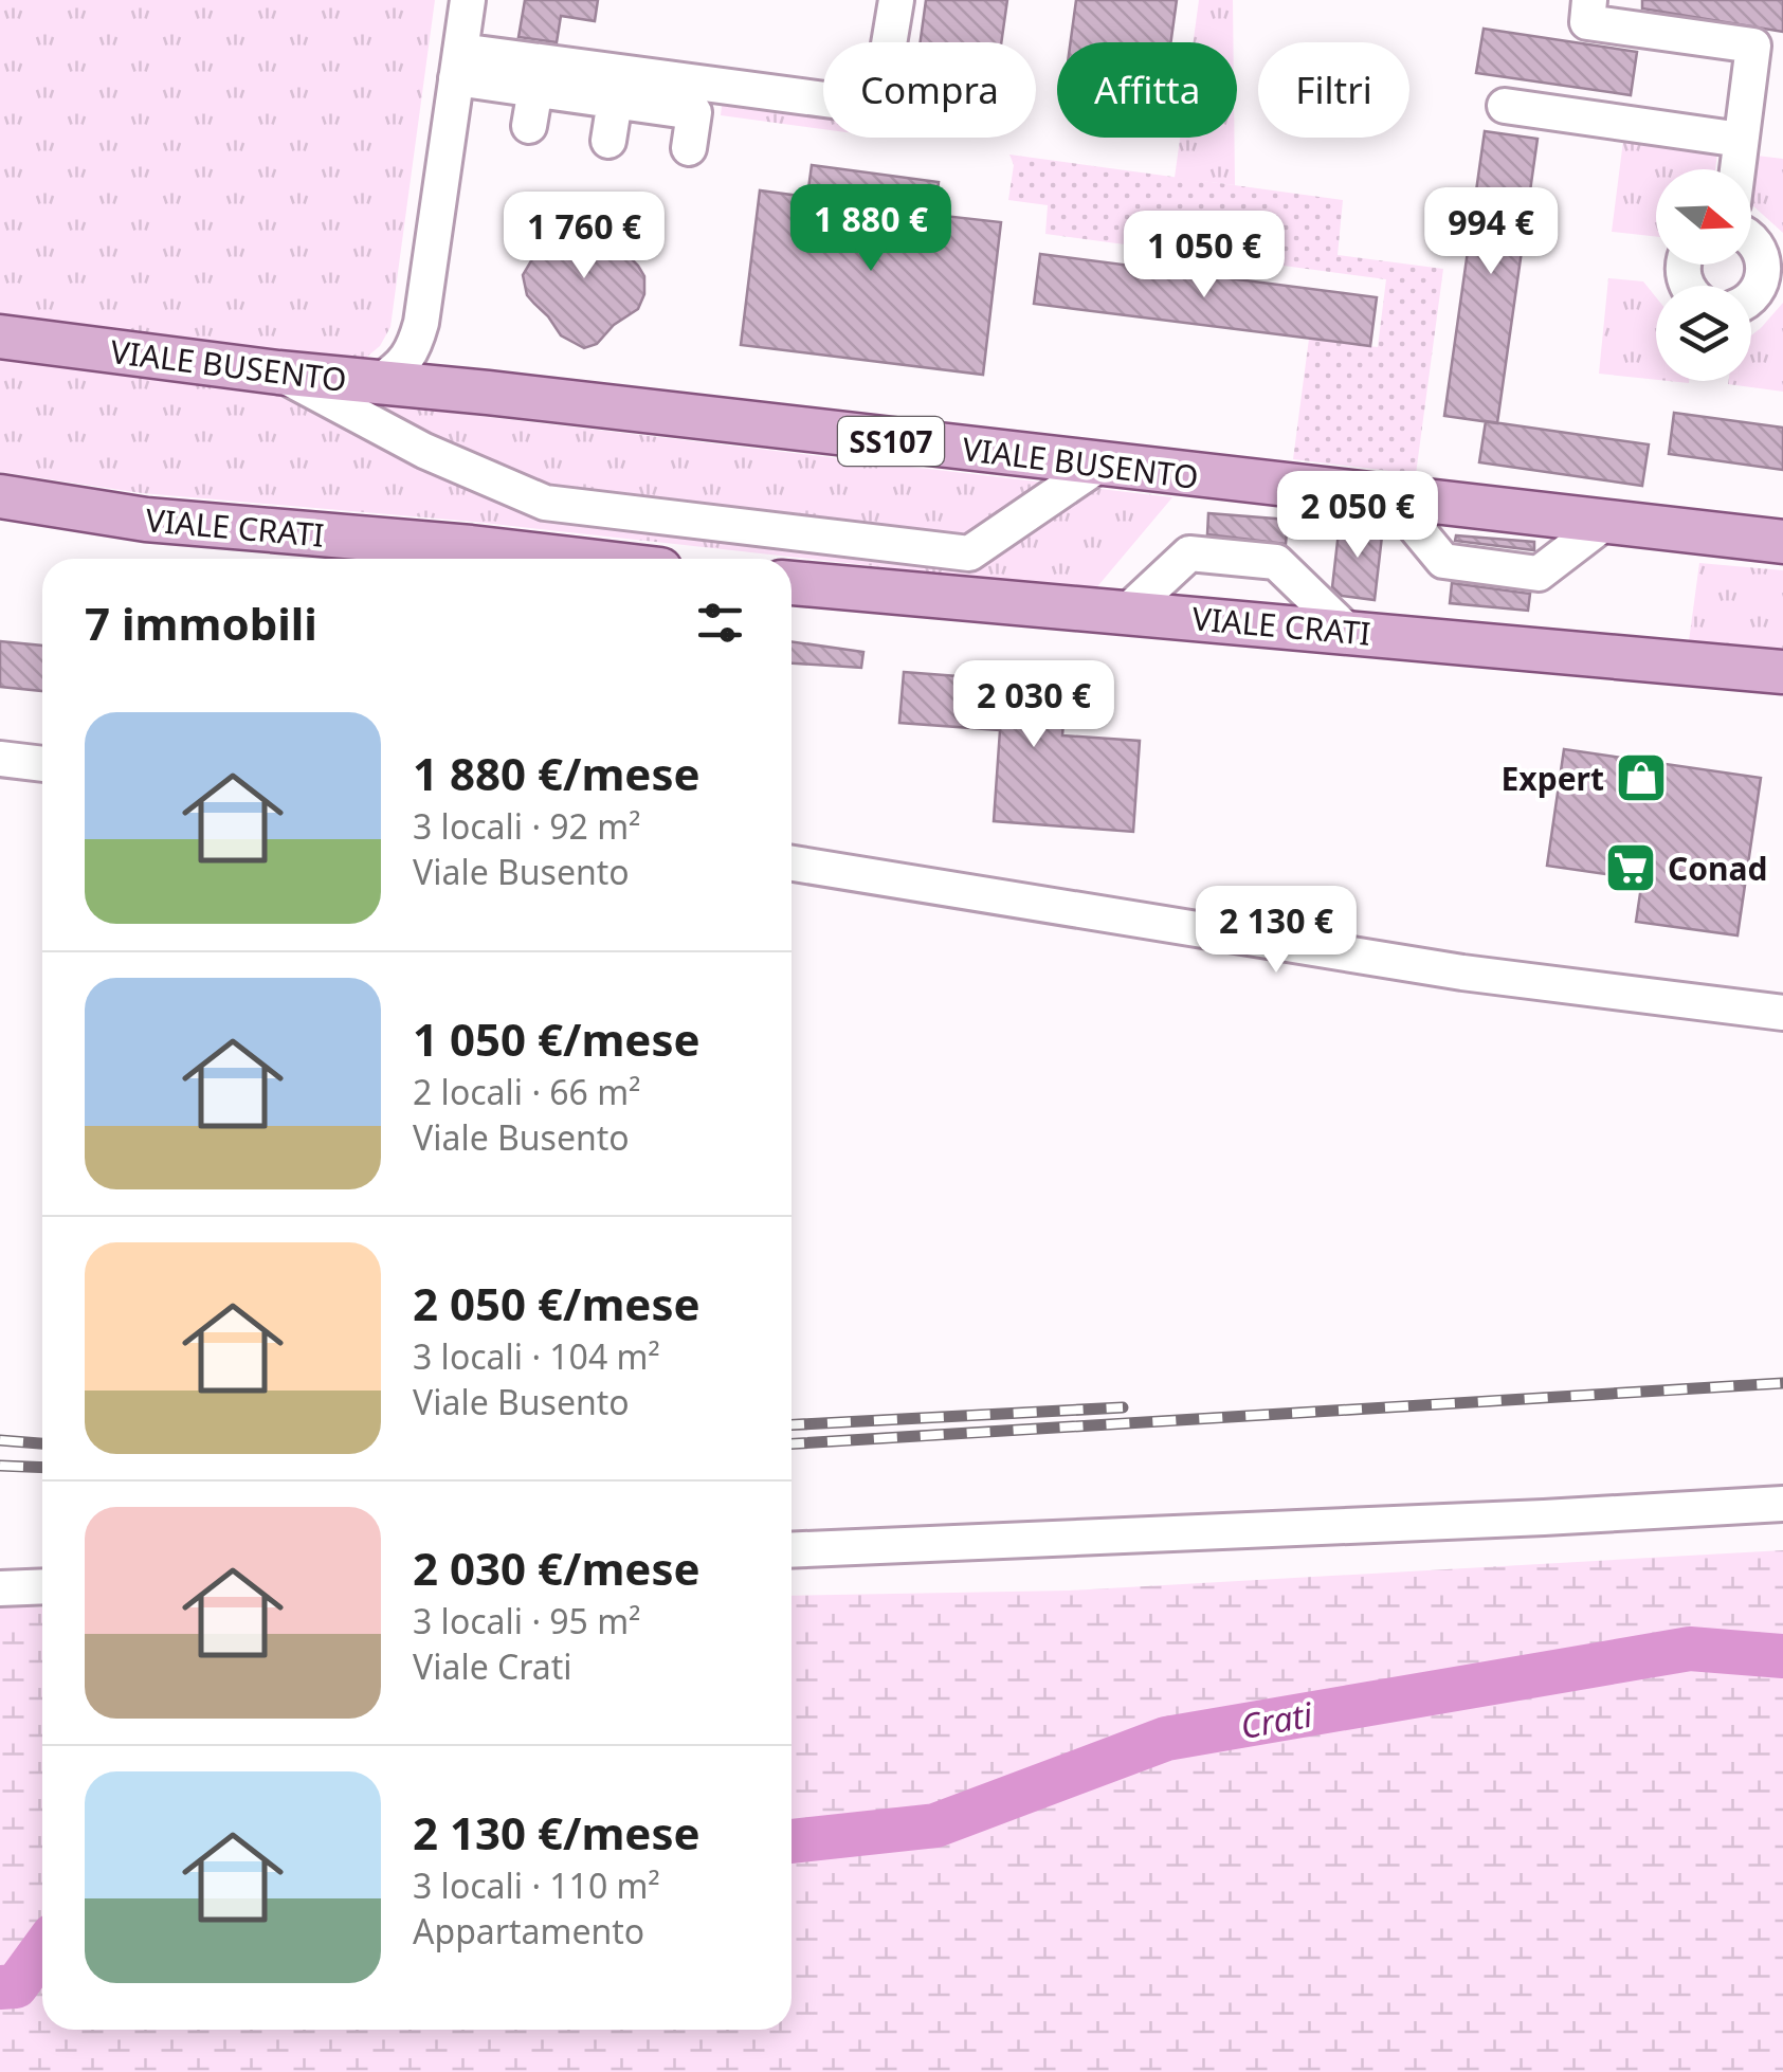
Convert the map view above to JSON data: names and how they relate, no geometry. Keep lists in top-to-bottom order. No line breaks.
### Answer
{"streets":{"main road":["VIALE BUSENTO","SS107","VIALE CRATI"]},"water":["Crati"],"places":{"shop":["Expert"],"supermarket":["Conad"]},"north":"right","page":{"chip":["Compra","Affitta","Filtri"],"price":["1 880 €","994 €","1 760 €","1 050 €","2 050 €","2 030 €","2 130 €"],"heading":"7 immobili","list":[{"name":"1 880 €/mese","note":"3 locali · 92 m² · Viale Busento"},{"name":"1 050 €/mese","note":"2 locali · 66 m² · Viale Busento"},{"name":"2 050 €/mese","note":"3 locali · 104 m² · Viale Busento"},{"name":"2 030 €/mese","note":"3 locali · 95 m² · Viale Crati"},{"name":"2 130 €/mese","note":"3 locali · 110 m² · Appartamento"}]}}
